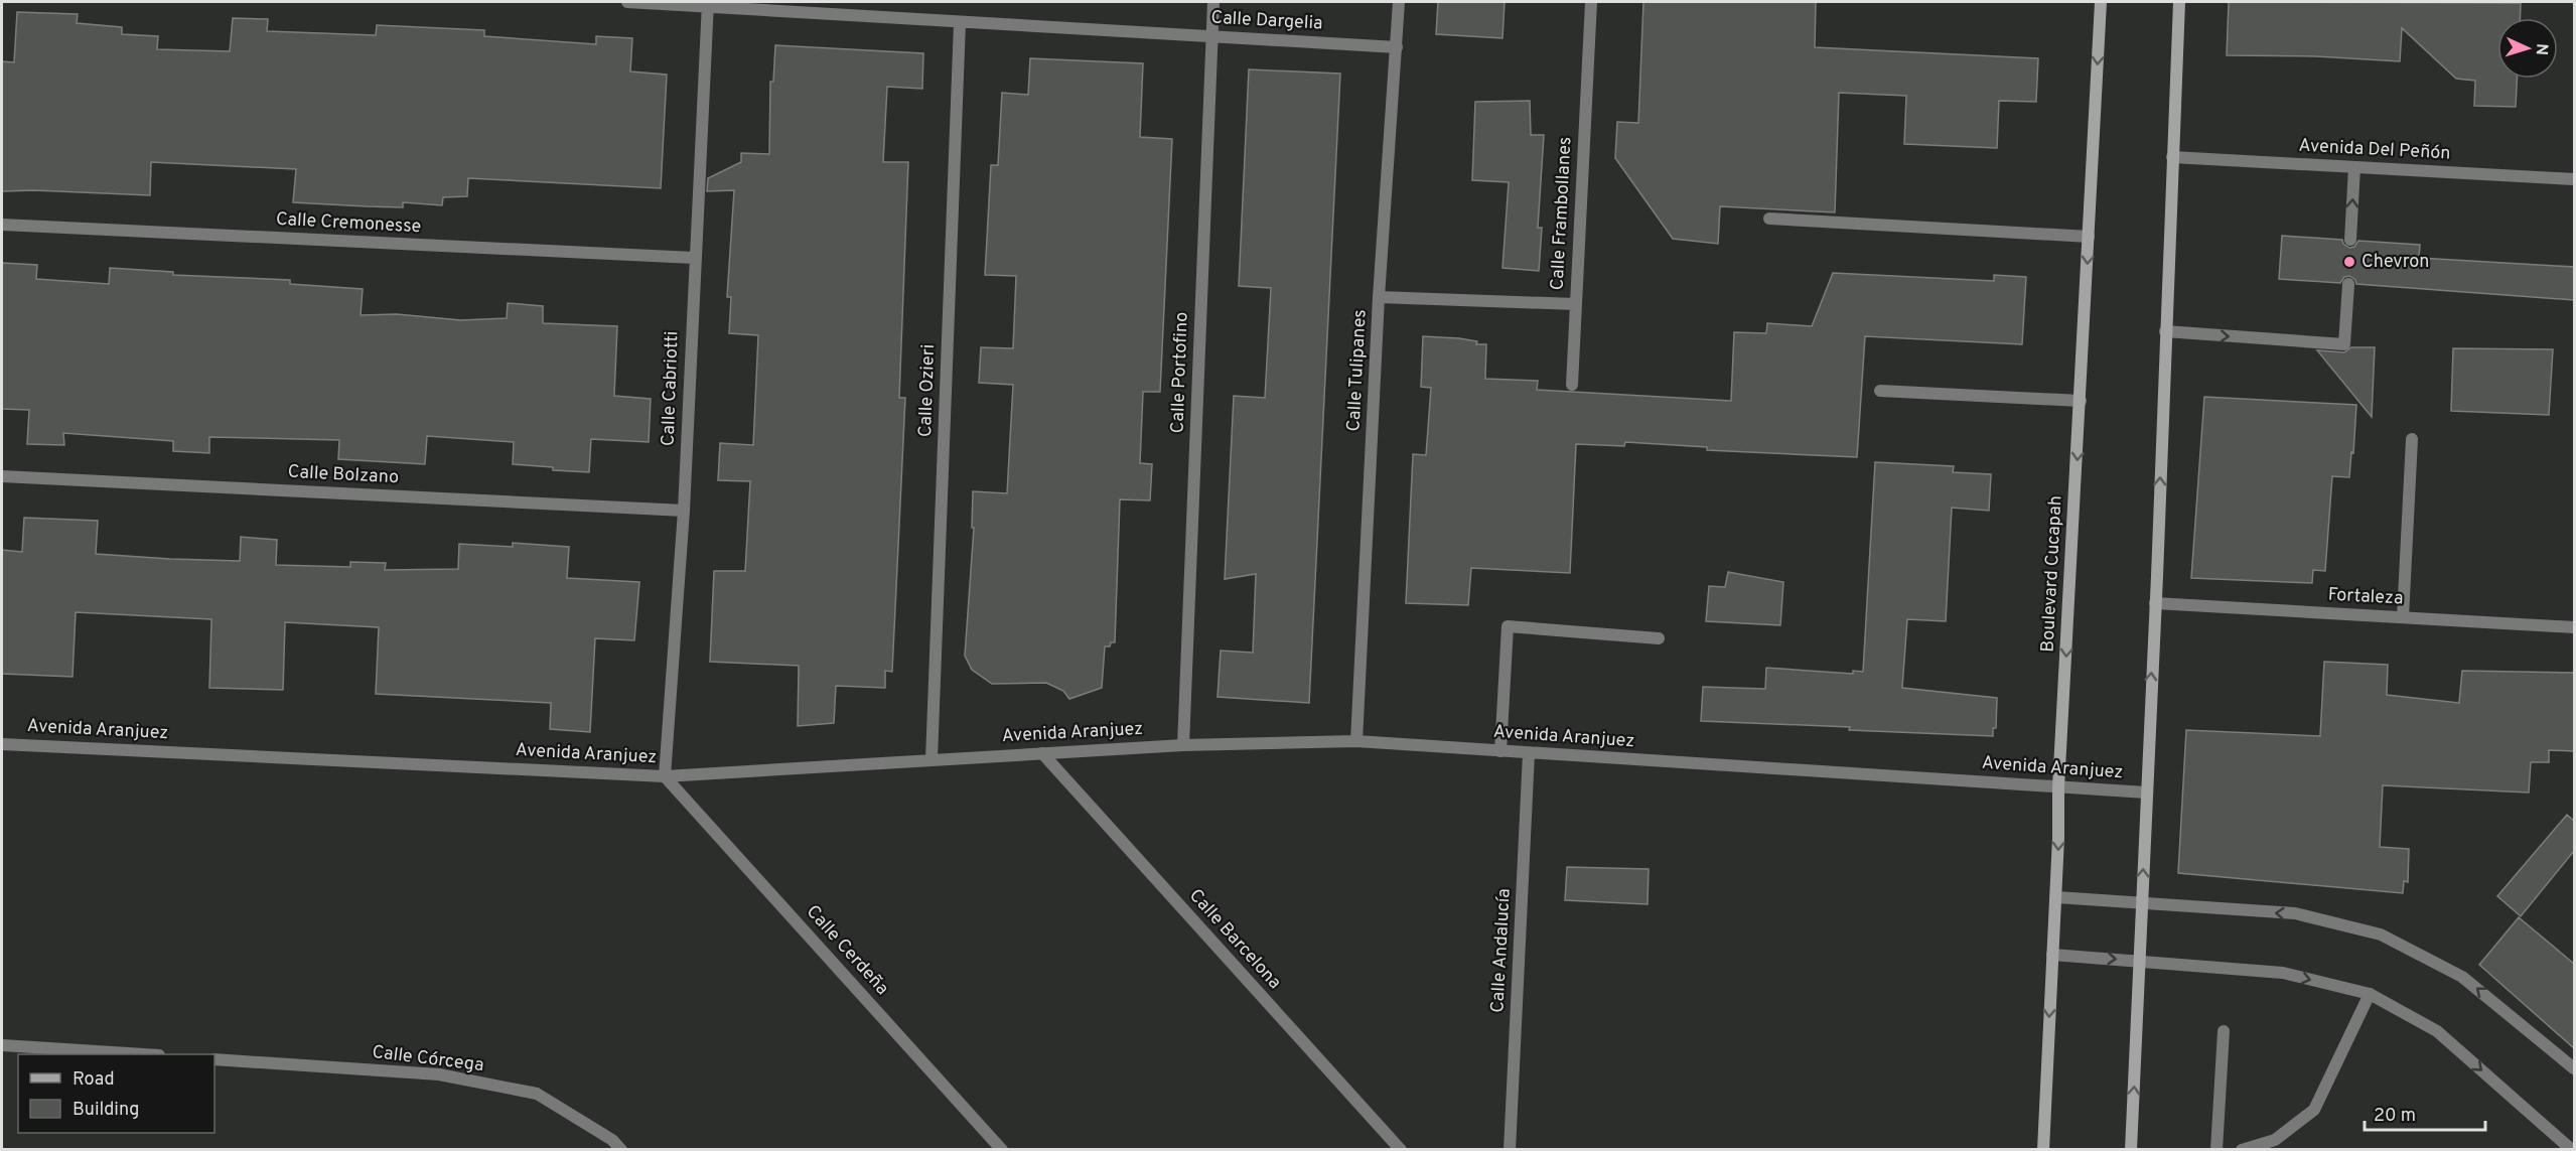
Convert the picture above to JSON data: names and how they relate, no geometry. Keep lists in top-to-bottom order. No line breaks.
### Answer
{"streets":{"main road":["Boulevard Cucapah"],"street":["Calle Dargelia","Avenida Del Peñón","Calle Frambollanes","Calle Cremonesse","Calle Tulipanes","Calle Portofino","Calle Cabriotti","Calle Ozieri","Calle Bolzano","Fortaleza","Avenida Aranjuez","Calle Barcelona","Calle Cerdeña","Calle Andalucía","Calle Córcega"]},"crossings":[["Calle Dargelia","Calle Tulipanes"],["Calle Dargelia","Calle Portofino"],["Calle Dargelia","Calle Cabriotti"],["Calle Dargelia","Calle Ozieri"],["Calle Frambollanes","Calle Tulipanes"],["Calle Cremonesse","Calle Cabriotti"],["Calle Tulipanes","Avenida Aranjuez"],["Calle Portofino","Avenida Aranjuez"],["Calle Cabriotti","Calle Bolzano"],["Calle Cabriotti","Avenida Aranjuez"],["Calle Cabriotti","Calle Cerdeña"],["Calle Ozieri","Avenida Aranjuez"],["Boulevard Cucapah","Avenida Aranjuez"],["Avenida Aranjuez","Calle Barcelona"],["Avenida Aranjuez","Calle Cerdeña"],["Avenida Aranjuez","Calle Andalucía"]],"places":["Chevron"],"legend":["Road","Building"],"scale_bar":"20 m","north":"right"}
